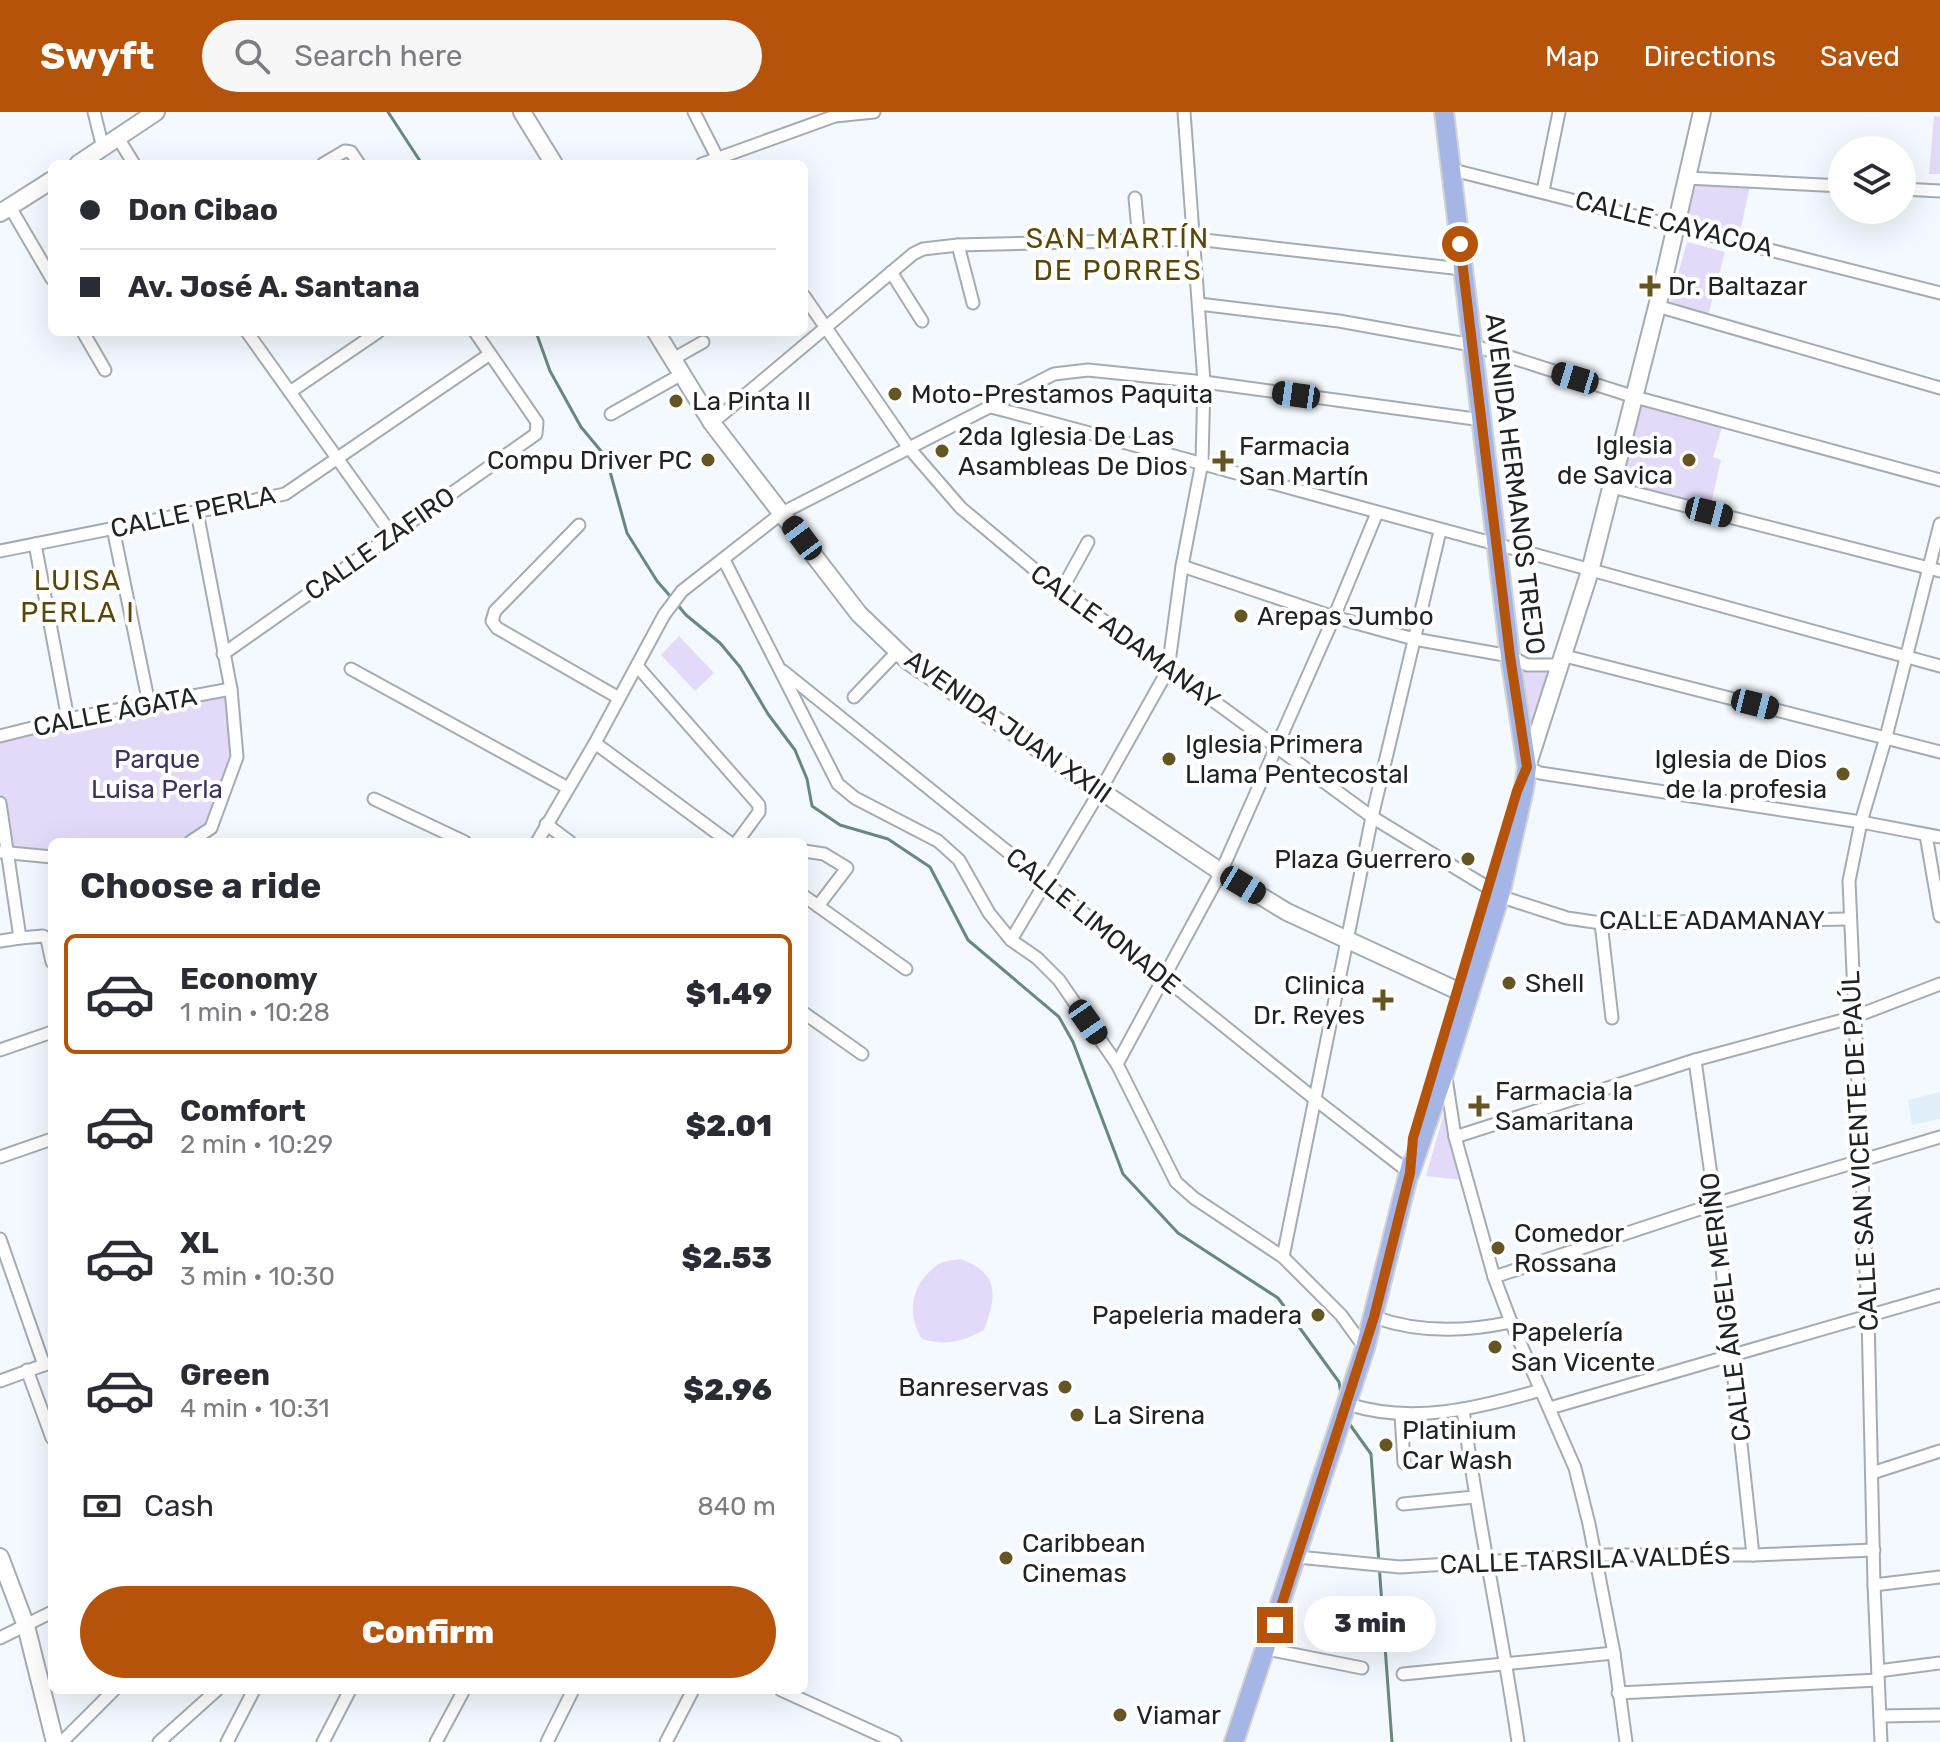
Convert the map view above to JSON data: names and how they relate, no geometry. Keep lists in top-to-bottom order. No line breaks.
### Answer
{"streets":{"main road":["AVENIDA HERMANOS TREJO","AVENIDA JUAN XXIII"],"street":["CALLE CAYACOA","CALLE PERLA","CALLE ZAFIRO","CALLE ADAMANAY","CALLE ÁGATA","CALLE LIMONADE","CALLE SAN VICENTE DE PAÚL","CALLE ÁNGEL MERIÑO","CALLE TARSILA VALDÉS"]},"crossings":[["CALLE CAYACOA","AVENIDA HERMANOS TREJO"],["CALLE PERLA","CALLE ZAFIRO"],["CALLE ADAMANAY","CALLE SAN VICENTE DE PAÚL"],["CALLE SAN VICENTE DE PAÚL","CALLE TARSILA VALDÉS"],["CALLE ÁNGEL MERIÑO","CALLE TARSILA VALDÉS"]],"districts":["SAN MARTÍN DE PORRES","LUISA PERLA I"],"parks":["Parque Luisa Perla"],"places":{"health":["Dr. Baltazar","Farmacia San Martín","Clinica Dr. Reyes","Farmacia la Samaritana"],"other":["Moto-Prestamos Paquita","La Pinta II","2da Iglesia De Las Asambleas De Dios","Compu Driver PC","Iglesia de Savica","Arepas Jumbo","Iglesia Primera Llama Pentecostal","Iglesia de Dios de la profesia","Plaza Guerrero","Shell","Comedor Rossana","Papeleria madera","Papelería San Vicente","Banreservas","La Sirena","Platinium Car Wash","Caribbean Cinemas","Viamar"]},"page":{"header":"Swyft","search":"Search here","nav":["Map","Directions","Saved"],"banner":["Don Cibao","Av. José A. Santana"],"heading":"Choose a ride","list":[{"name":"Economy","note":"1 min · 10:28","value":"$1.49"},{"name":"Comfort","note":"2 min · 10:29","value":"$2.01"},{"name":"XL","note":"3 min · 10:30","value":"$2.53"},{"name":"Green","note":"4 min · 10:31","value":"$2.96"}],"pay":["Cash","840 m"],"buttons":"Confirm","bubble":"3 min"}}
